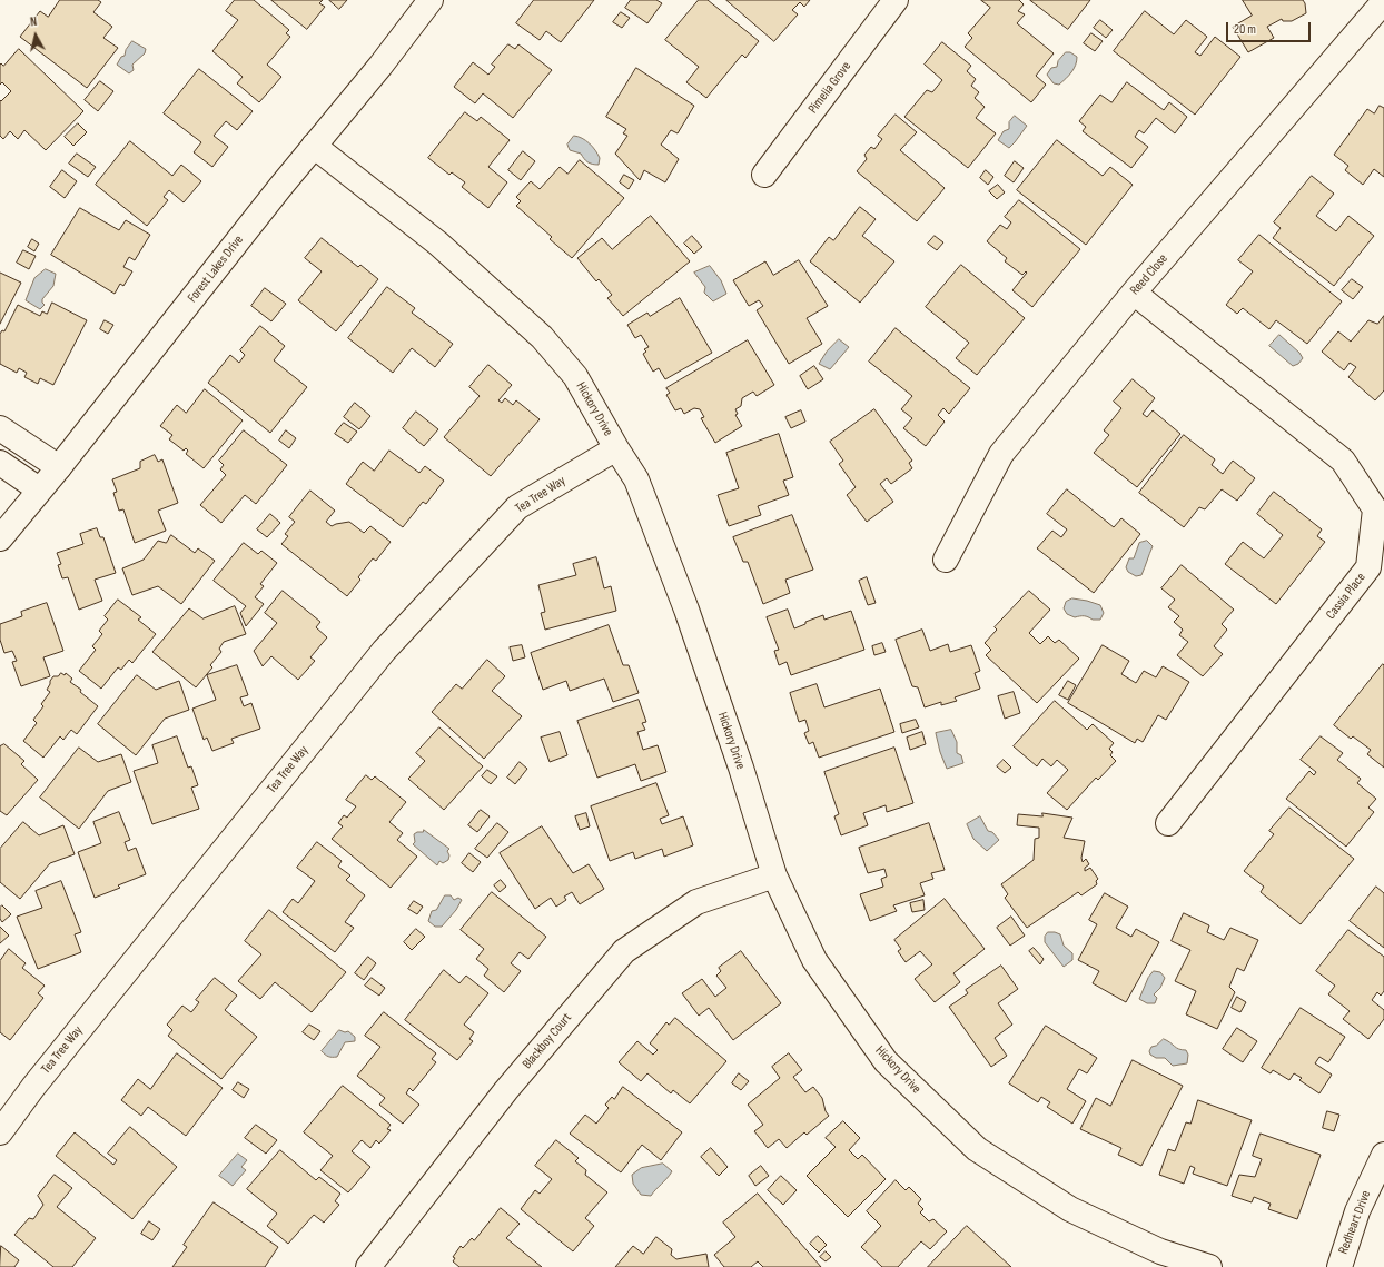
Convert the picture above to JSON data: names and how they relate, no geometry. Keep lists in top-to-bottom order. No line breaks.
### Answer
{"streets":{"street":["Pimelia Grove","Forest Lakes Drive","Reed Close","Hickory Drive","Tea Tree Way","Cassia Place","Blackboy Court","Redheart Drive"]},"crossings":[["Forest Lakes Drive","Hickory Drive"],["Reed Close","Cassia Place"],["Hickory Drive","Tea Tree Way"],["Hickory Drive","Blackboy Court"]],"scale_bar":"20 m","north":"top"}
